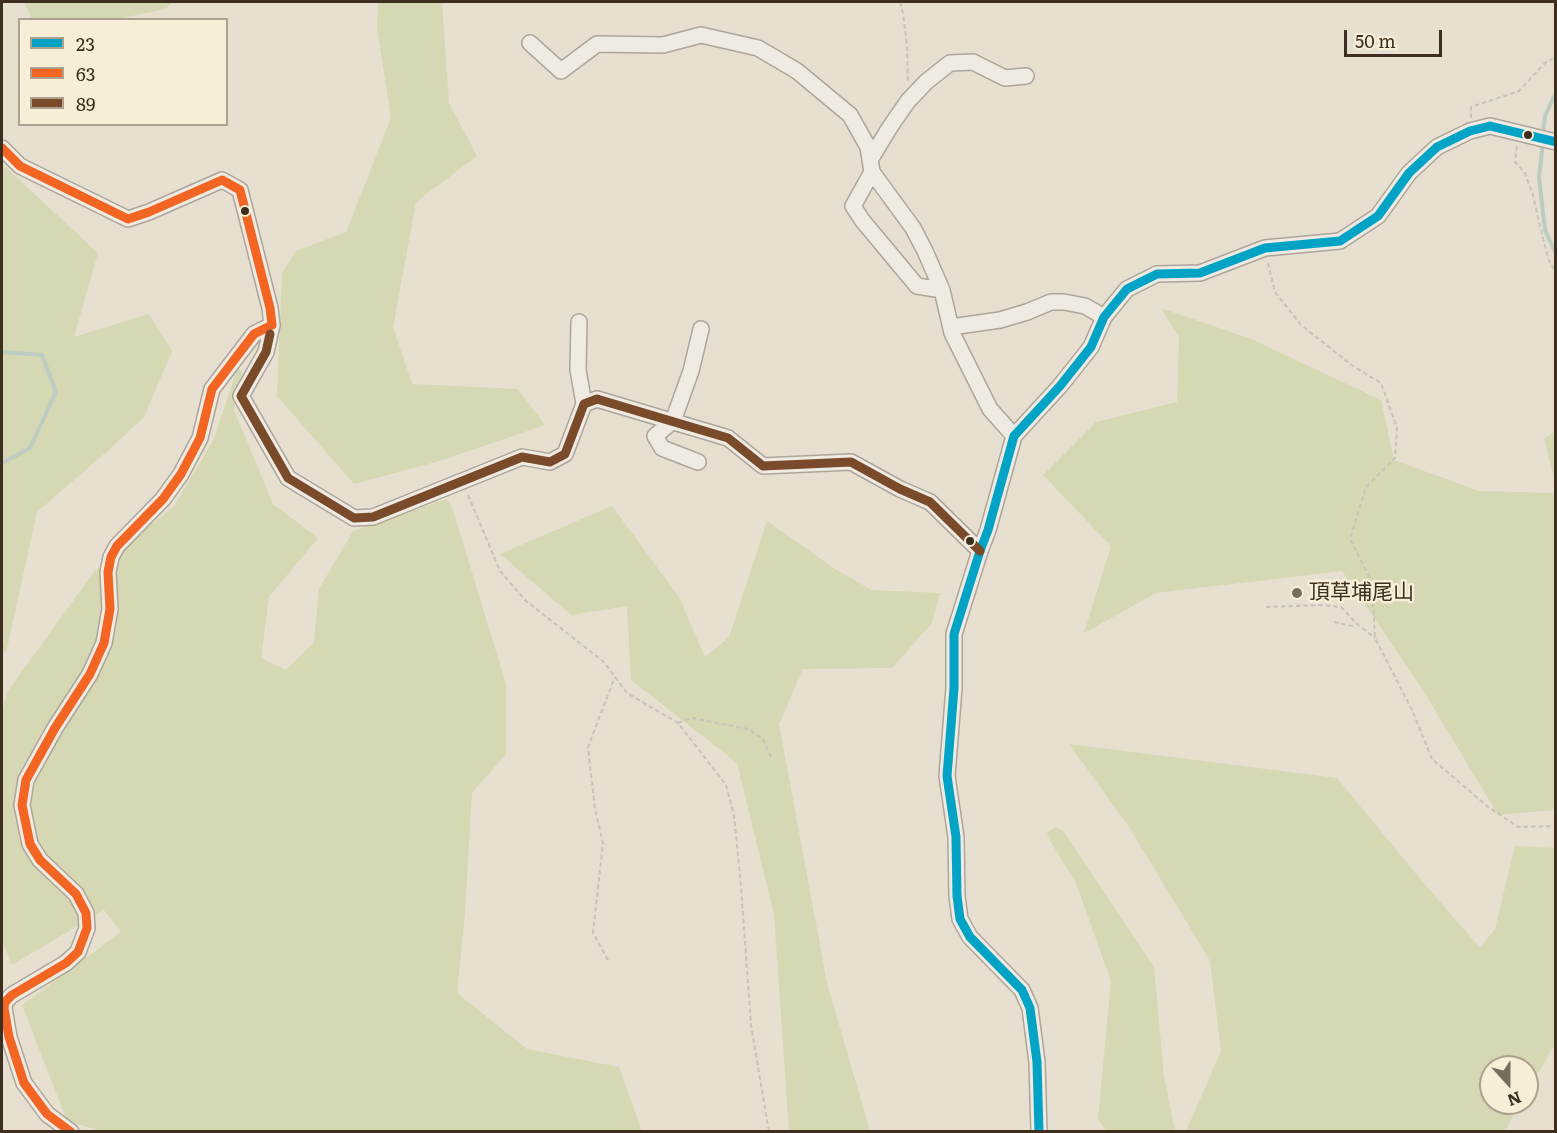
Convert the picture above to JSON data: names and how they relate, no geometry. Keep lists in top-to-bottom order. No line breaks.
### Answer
{"places":["頂草埔尾山"],"lines":["transit line 23","transit line 63","transit line 89"],"legend":["23","63","89"],"scale_bar":"50 m","north":"bottom"}
